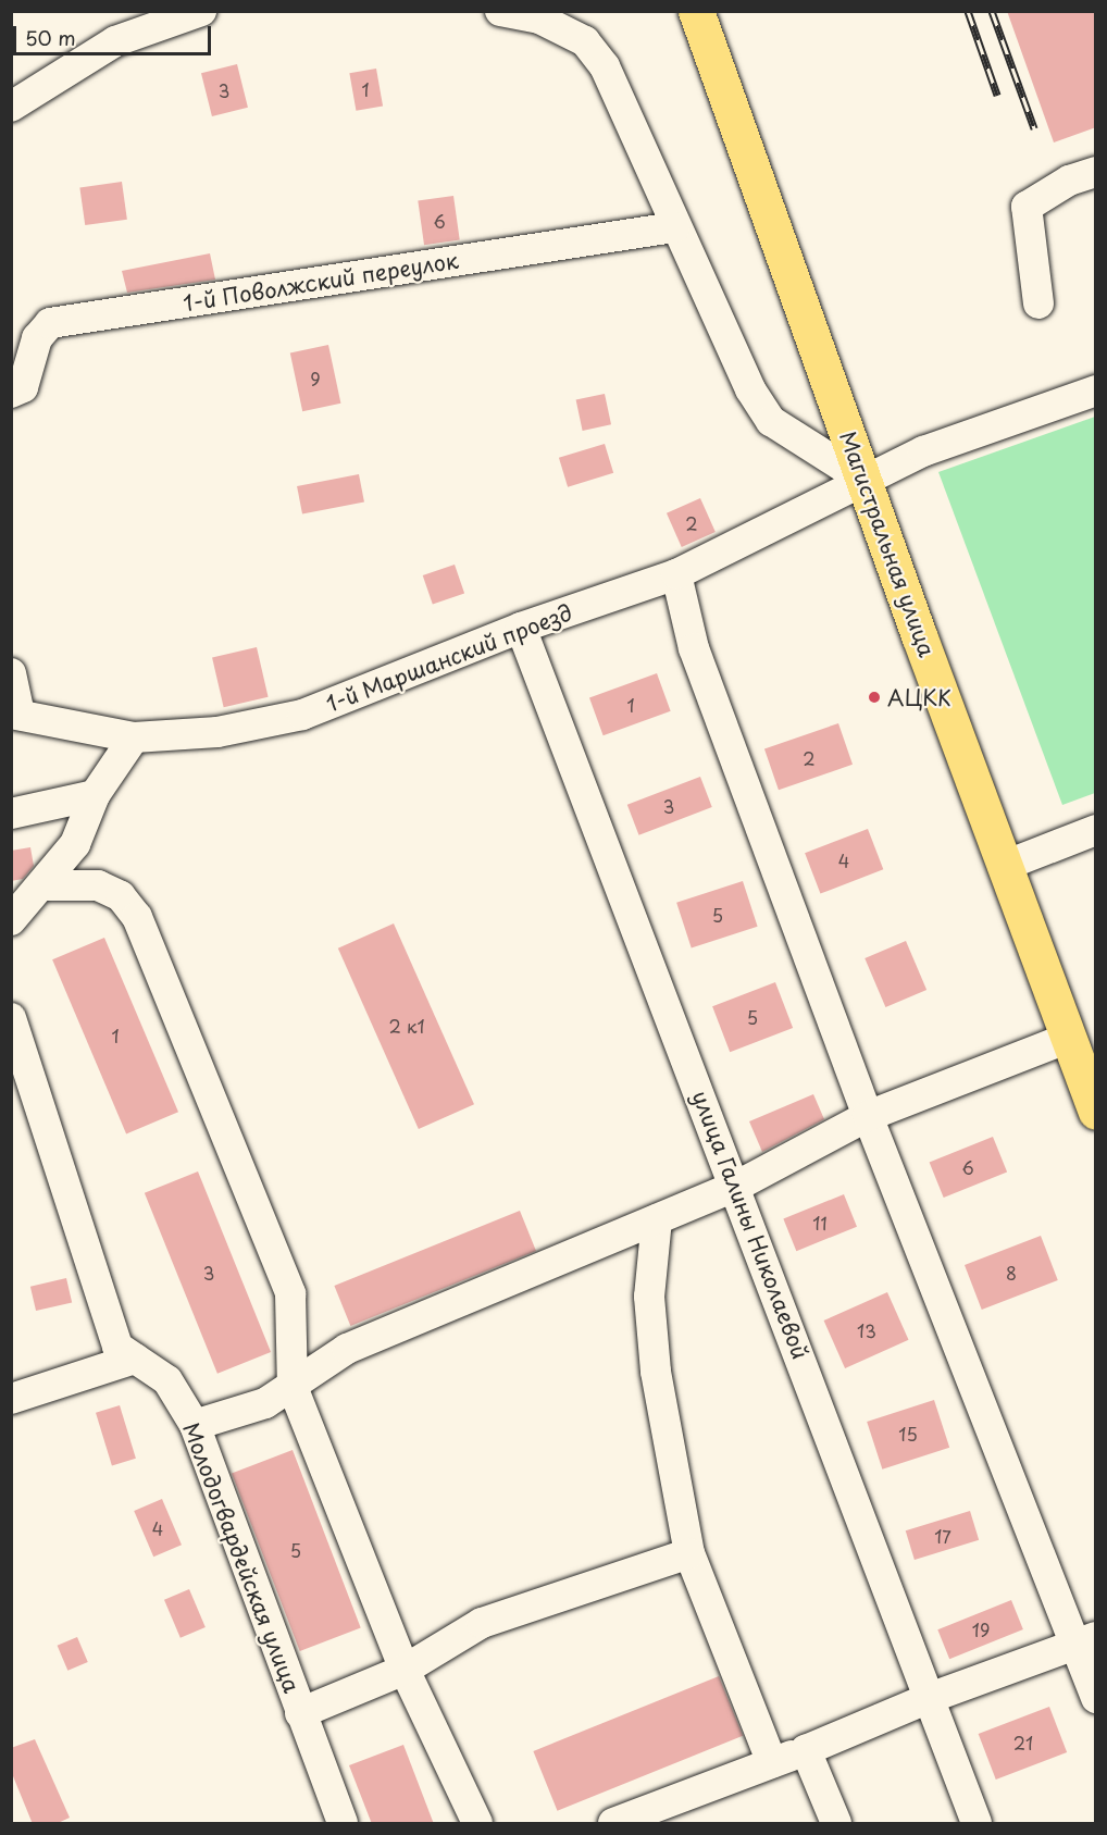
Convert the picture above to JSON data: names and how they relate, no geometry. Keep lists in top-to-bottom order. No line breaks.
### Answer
{"streets":{"highway":["Магистральная улица"],"street":["1-й Поволжский переулок","1-й Маршанский проезд","улица Галины Николаевой","Молодогвардейская улица"]},"crossings":[["Магистральная улица","1-й Маршанский проезд"],["1-й Маршанский проезд","улица Галины Николаевой"]],"places":["АЦКК"],"house_numbers":["1","3","6","9","2","1","2","3","4","5","5","2 к1","1","6","11","3","8","13","15","4","17","5","19","21"],"scale_bar":"50 m"}
